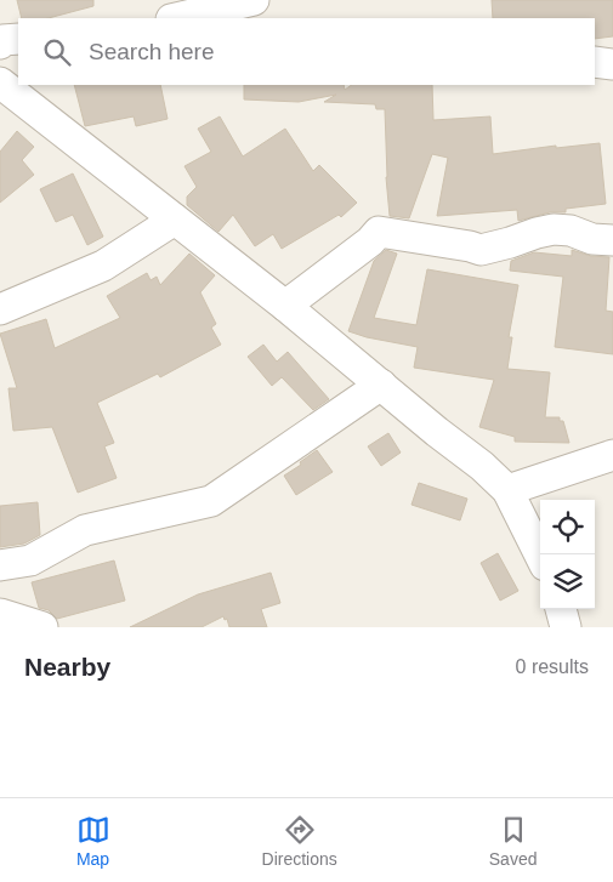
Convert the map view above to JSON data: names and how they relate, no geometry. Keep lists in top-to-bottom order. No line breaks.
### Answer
{"page":{"search":"Search here","heading":["Nearby","0 results"],"nav":["Map","Directions","Saved"]}}
